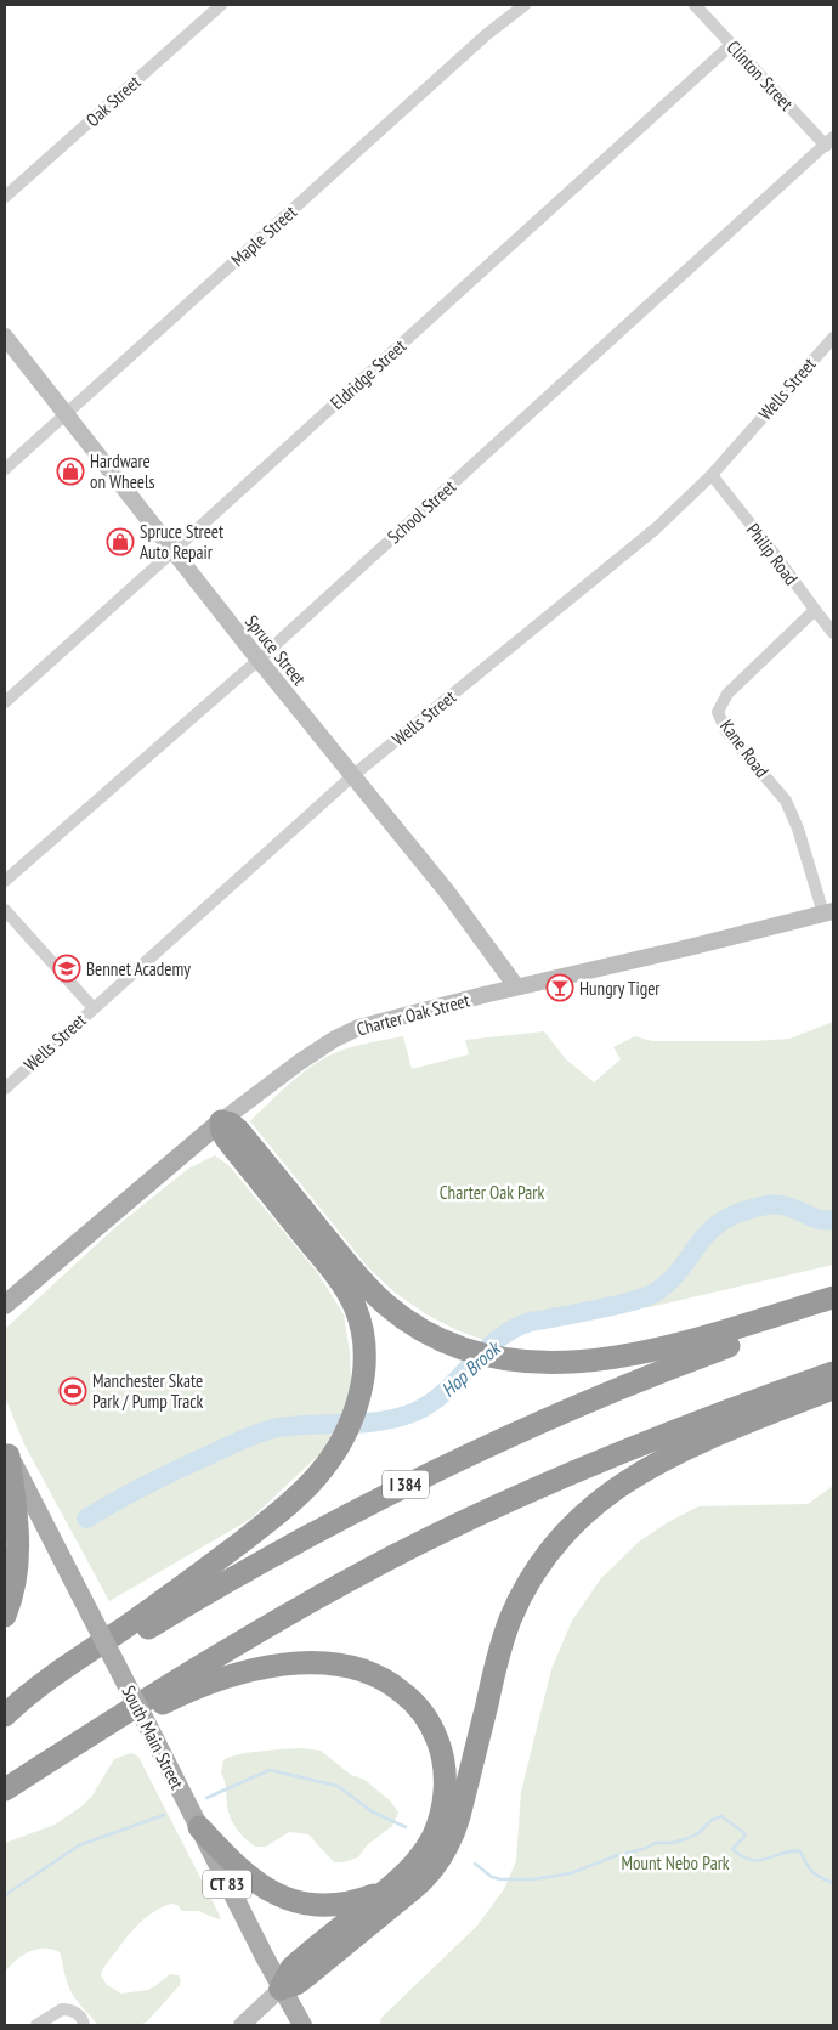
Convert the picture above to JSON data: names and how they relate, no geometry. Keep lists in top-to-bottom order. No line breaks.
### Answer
{"streets":{"highway":["I 384"],"main road":["Charter Oak Street","South Main Street","CT 83"],"street":["Clinton Street","Oak Street","Maple Street","Eldridge Street","Wells Street","School Street","Philip Road","Spruce Street","Kane Road"]},"crossings":[["Clinton Street","Eldridge Street"],["Clinton Street","School Street"],["Maple Street","Spruce Street"],["Eldridge Street","Spruce Street"],["Wells Street","Philip Road"],["Wells Street","Spruce Street"],["School Street","Spruce Street"],["Philip Road","Kane Road"],["Spruce Street","Charter Oak Street"],["Kane Road","Charter Oak Street"]],"water":["Hop Brook"],"parks":["Charter Oak Park","Mount Nebo Park"],"places":{"shop":["Hardware on Wheels","Spruce Street Auto Repair"],"school or university":["Bennet Academy"],"bar":["Hungry Tiger"],"sports":["Manchester Skate Park / Pump Track"]}}
